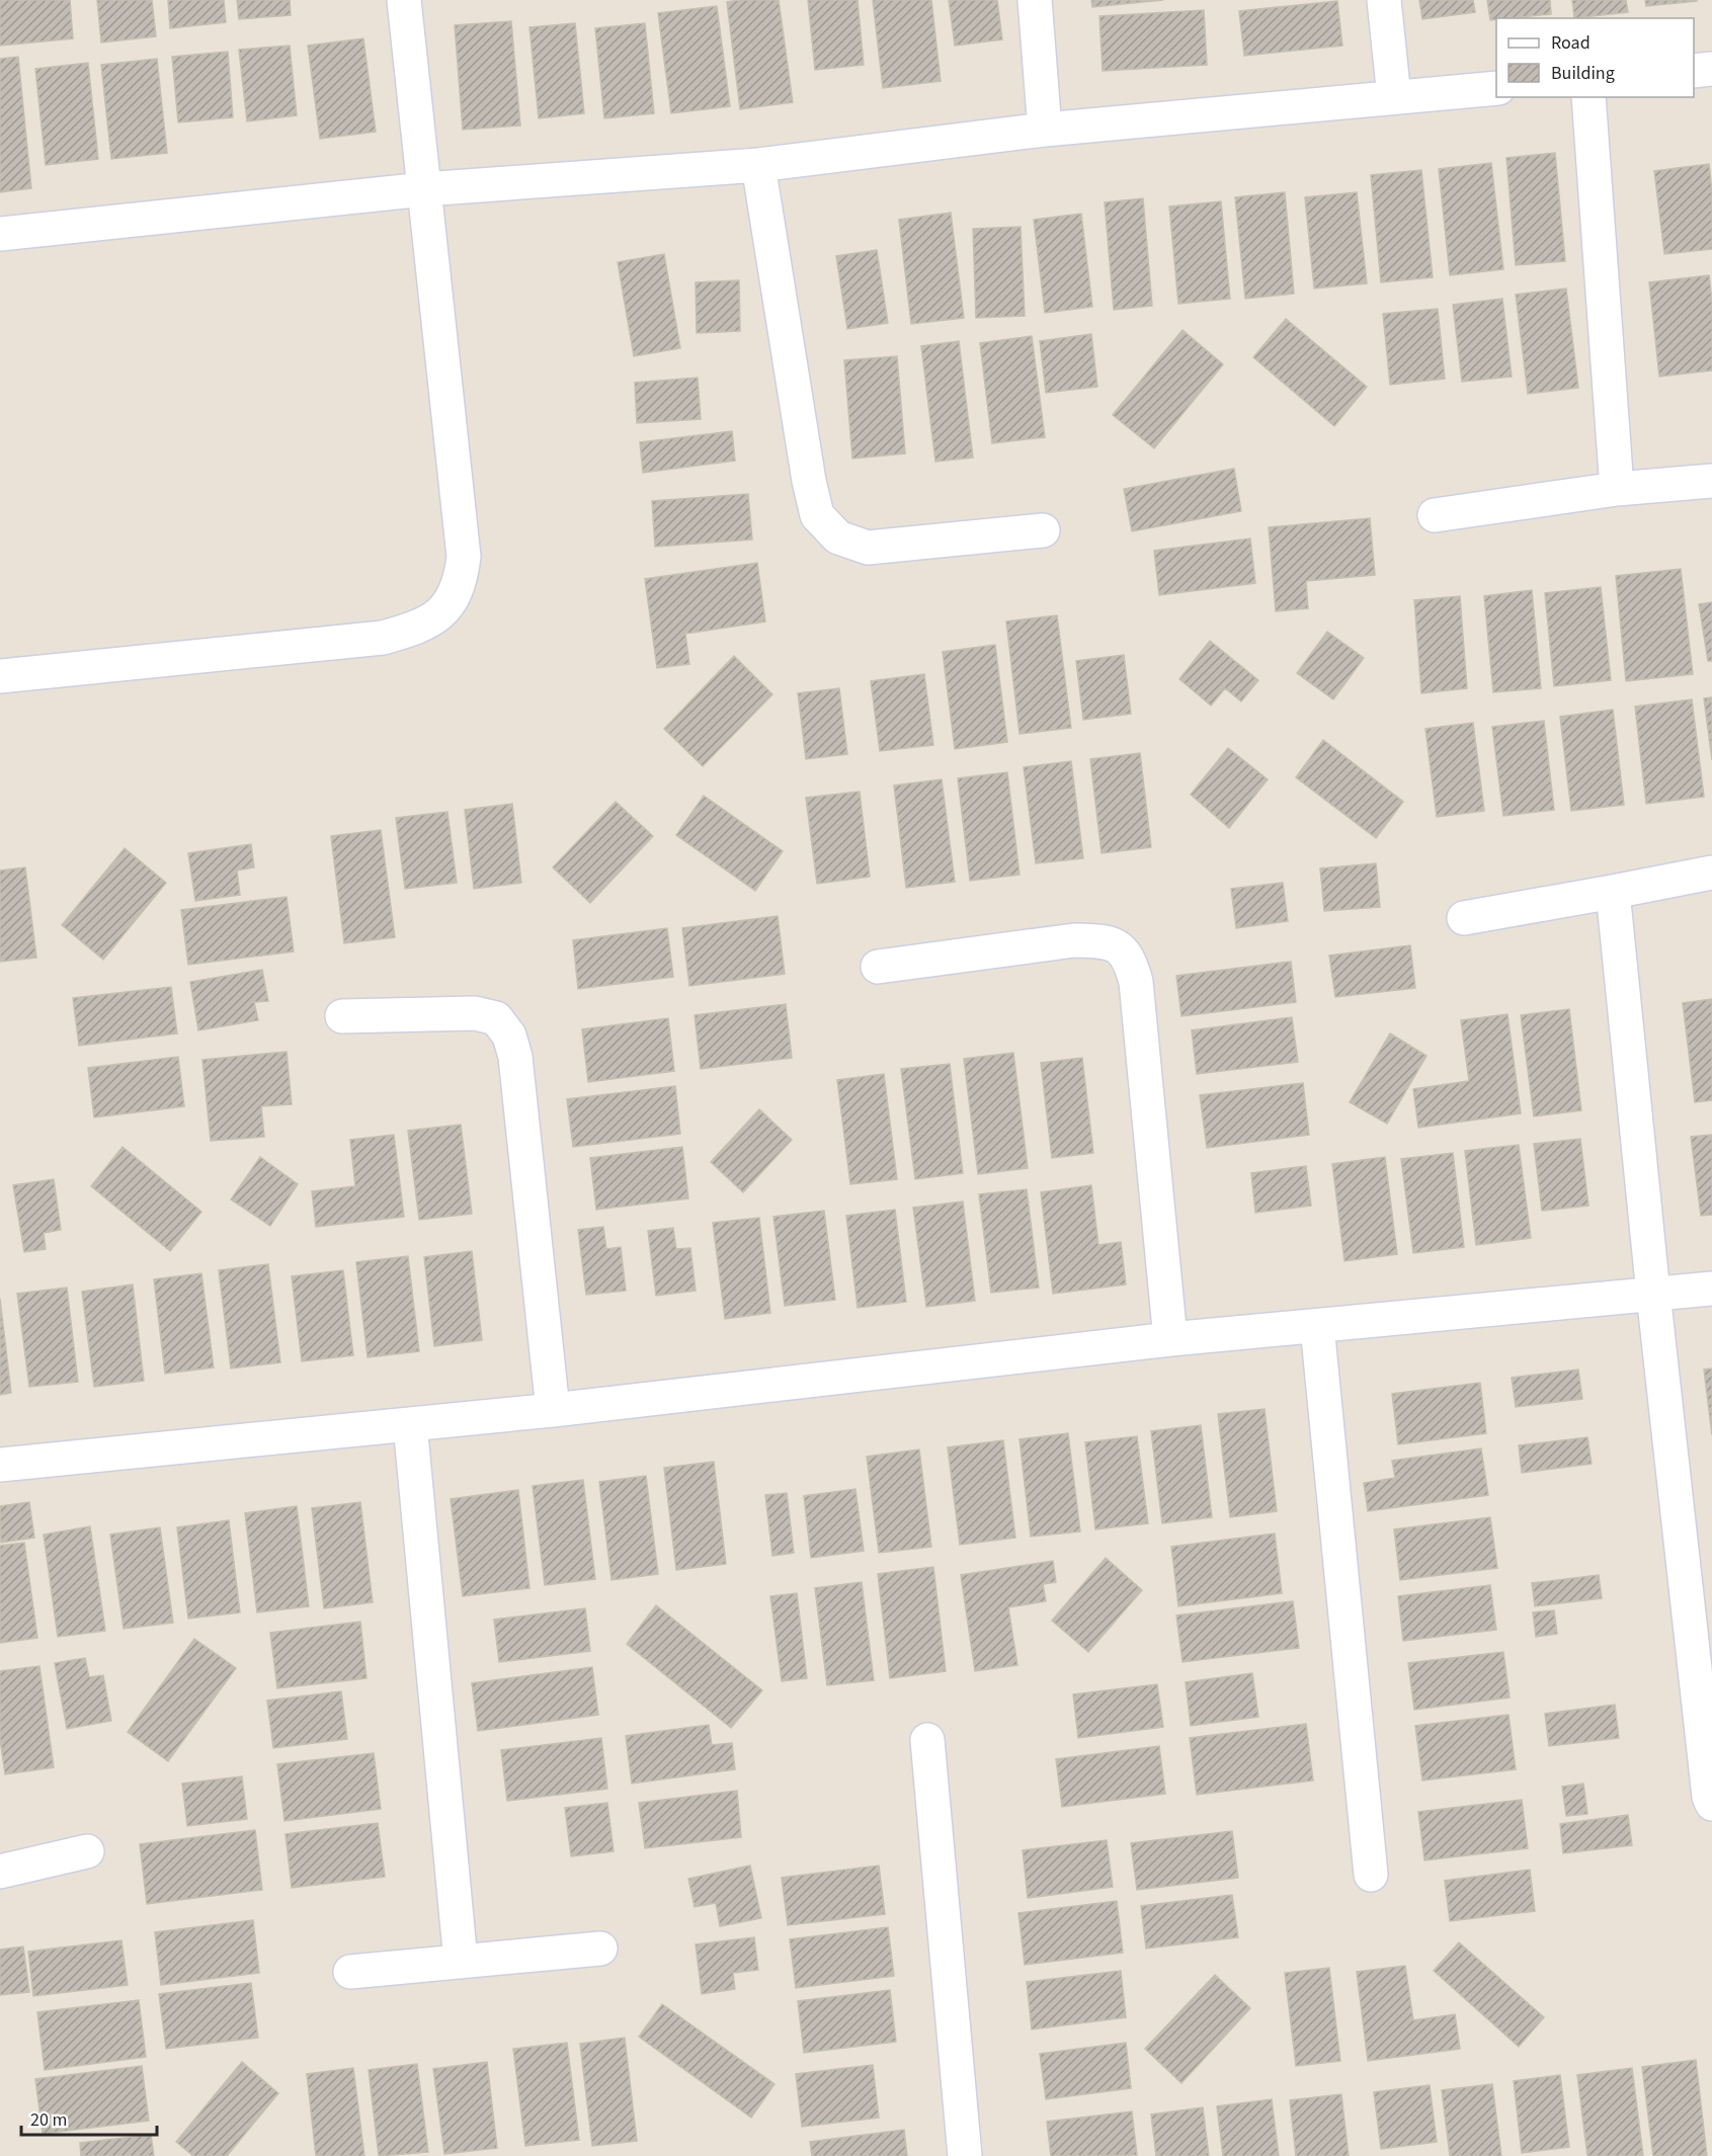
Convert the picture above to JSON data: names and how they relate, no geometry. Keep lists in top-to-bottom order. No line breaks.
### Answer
{"legend":["Road","Building"],"scale_bar":"20 m"}
